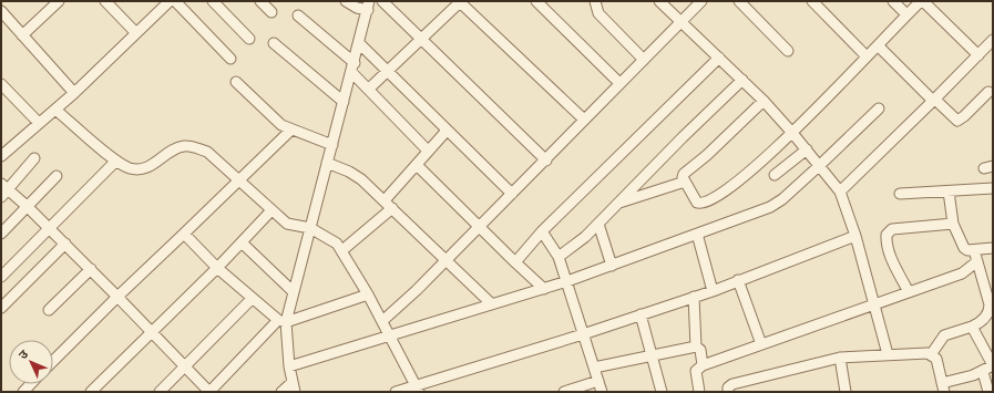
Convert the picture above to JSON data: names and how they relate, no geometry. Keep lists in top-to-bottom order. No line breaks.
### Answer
{"north":"top left"}
